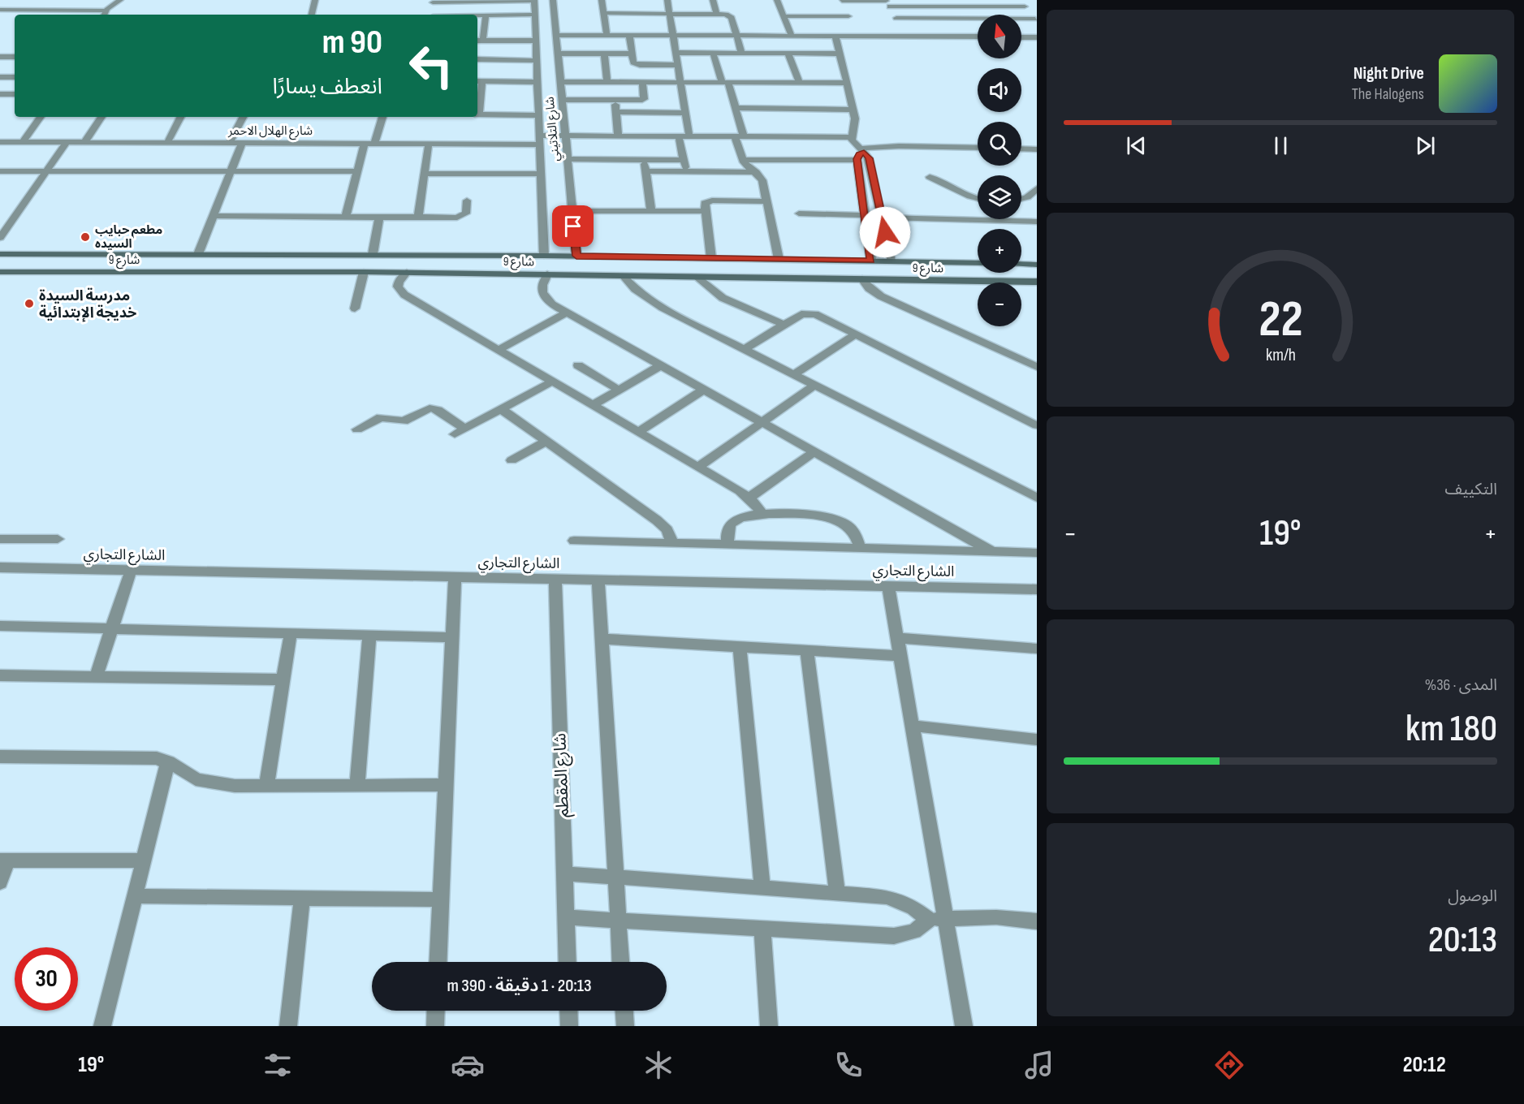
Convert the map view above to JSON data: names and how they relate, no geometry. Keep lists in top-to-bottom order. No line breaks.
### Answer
{"streets":{"main road":["شارع 9"],"street":["شارع التلاتيني","شارع الهلال الاحمر","الشارع التجاري","شارع المقطم"]},"crossings":[["شارع التلاتيني","شارع الهلال الاحمر"],["شارع التلاتيني","شارع 9"],["الشارع التجاري","شارع المقطم"]],"places":["مطعم حبايب السيده","مدرسة السيدة خديجة الإبتدائية"],"north":"top","page":{"map_buttons":["+","−"],"turn":["90 m","انعطف يسارًا"],"song":["Night Drive","The Halogens"],"tile":["التكييف",["المدى · 36%","180 km"],["الوصول","20:13"]],"heat":["−","19°","+"],"limit":"30","trip":"20:13 · 1 دقيقة · 390 m","tabs":["20:12","19°"],"gauge":["22","km/h"]}}
